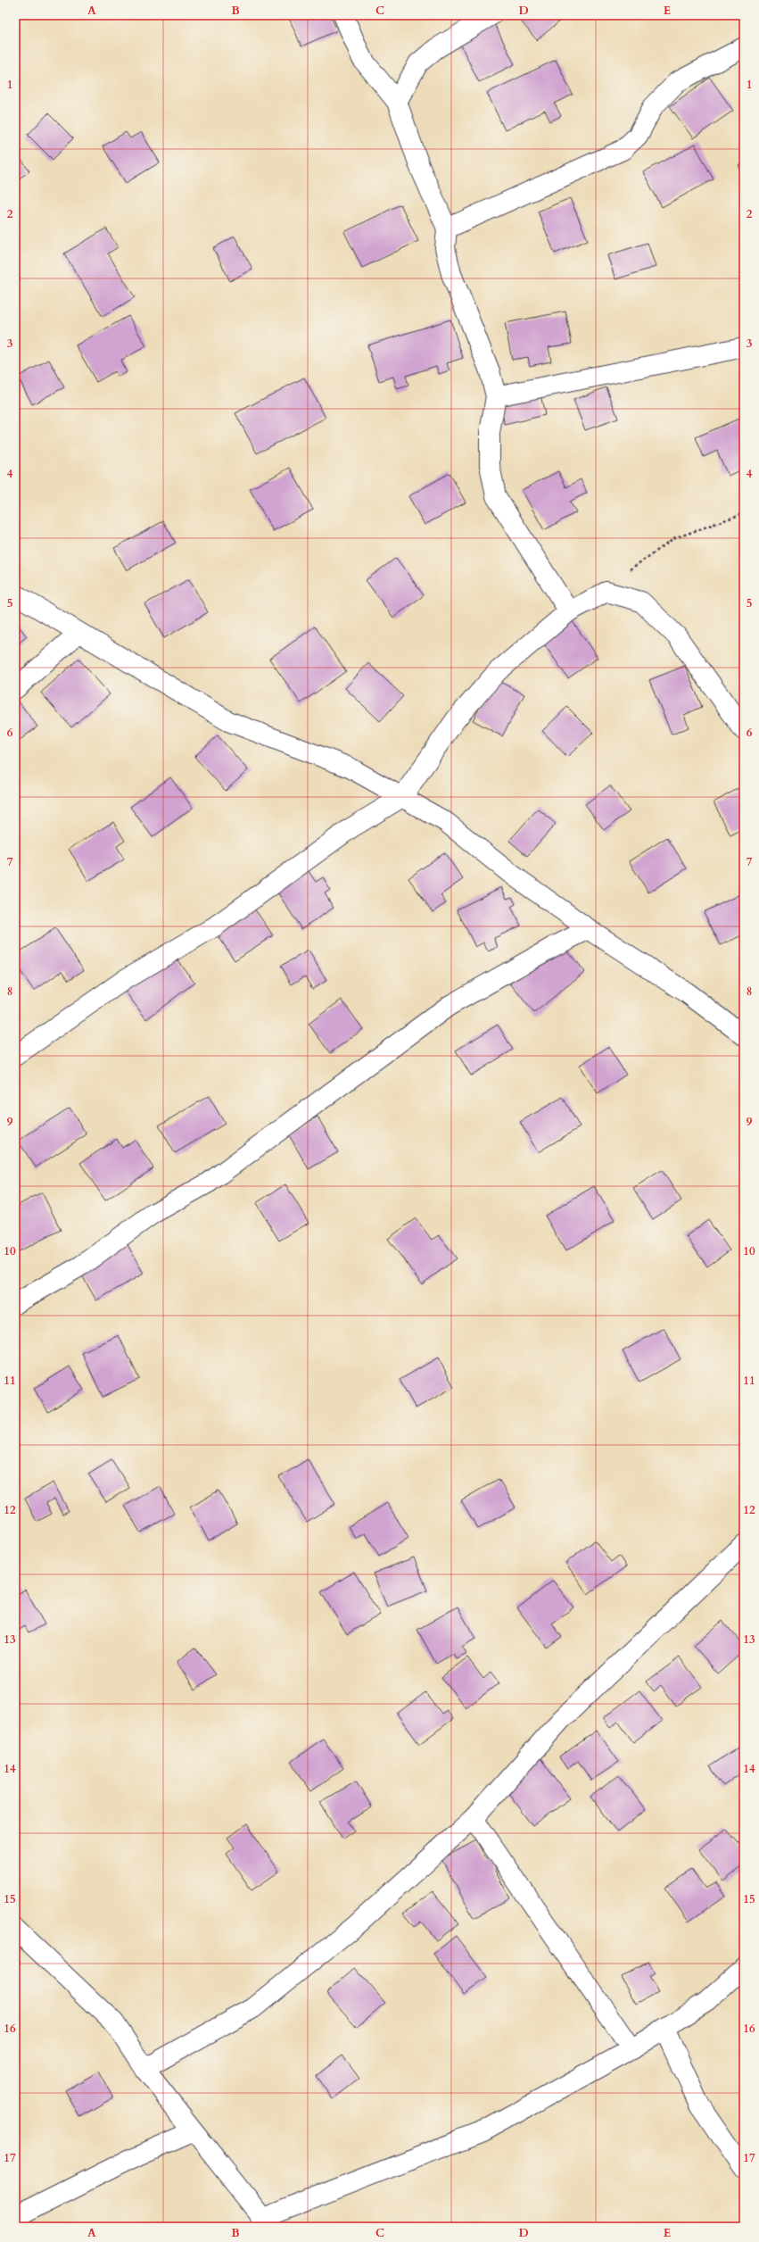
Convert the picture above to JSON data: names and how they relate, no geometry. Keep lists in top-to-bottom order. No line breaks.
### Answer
{"grid":{"columns":["A","B","C","D","E"],"rows":["1","2","3","4","5","6","7","8","9","10","11","12","13","14","15","16","17"]}}
